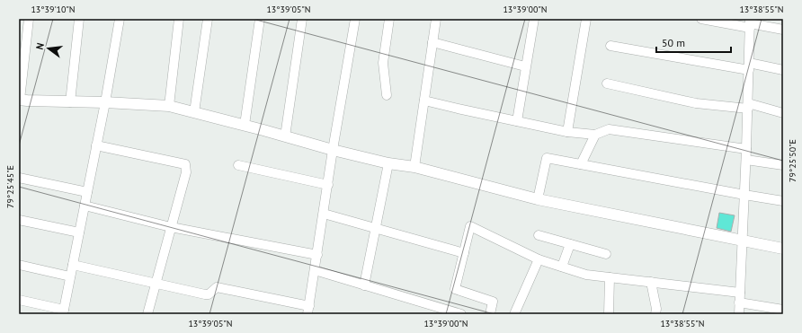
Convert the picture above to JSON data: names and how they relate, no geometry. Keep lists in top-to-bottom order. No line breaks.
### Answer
{"scale_bar":"50 m","north":"left","coordinates":["13°39'10\"N","13°39'05\"N","13°39'00\"N","13°38'55\"N","79°25'50\"E","79°25'45\"E"]}
